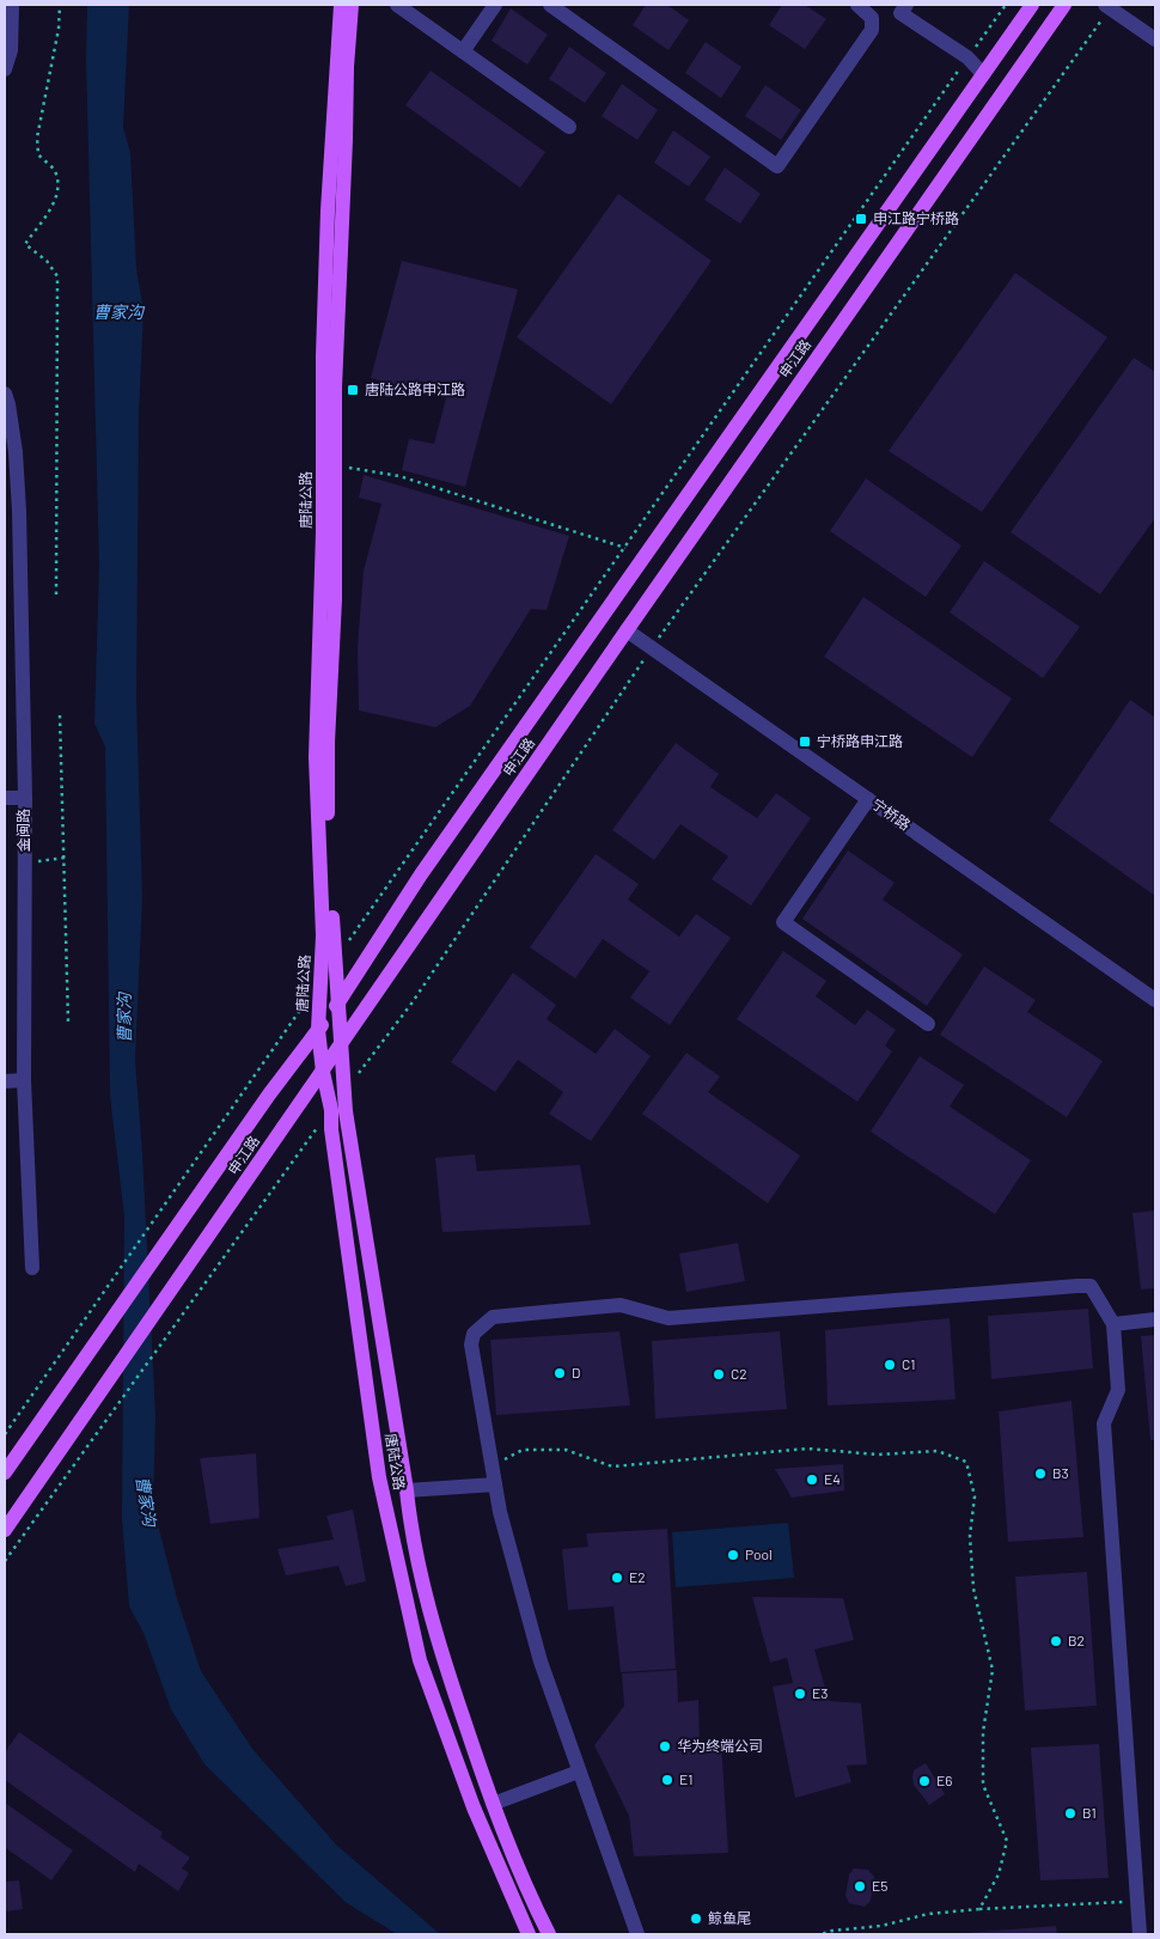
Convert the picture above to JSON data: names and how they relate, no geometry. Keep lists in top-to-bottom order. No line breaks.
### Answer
{"streets":{"main road":["申江路","唐陆公路"],"street":["宁桥路","金闽路"]},"crossings":[["申江路","唐陆公路"],["申江路","宁桥路"]],"water":["曹家沟"],"places":{"transit":["申江路宁桥路","唐陆公路申江路","宁桥路申江路"],"other":["C1","D","C2","B3","E4","Pool","E2","B2","E3","华为终端公司","E1","E6","B1","E5","鲸鱼尾"]}}
